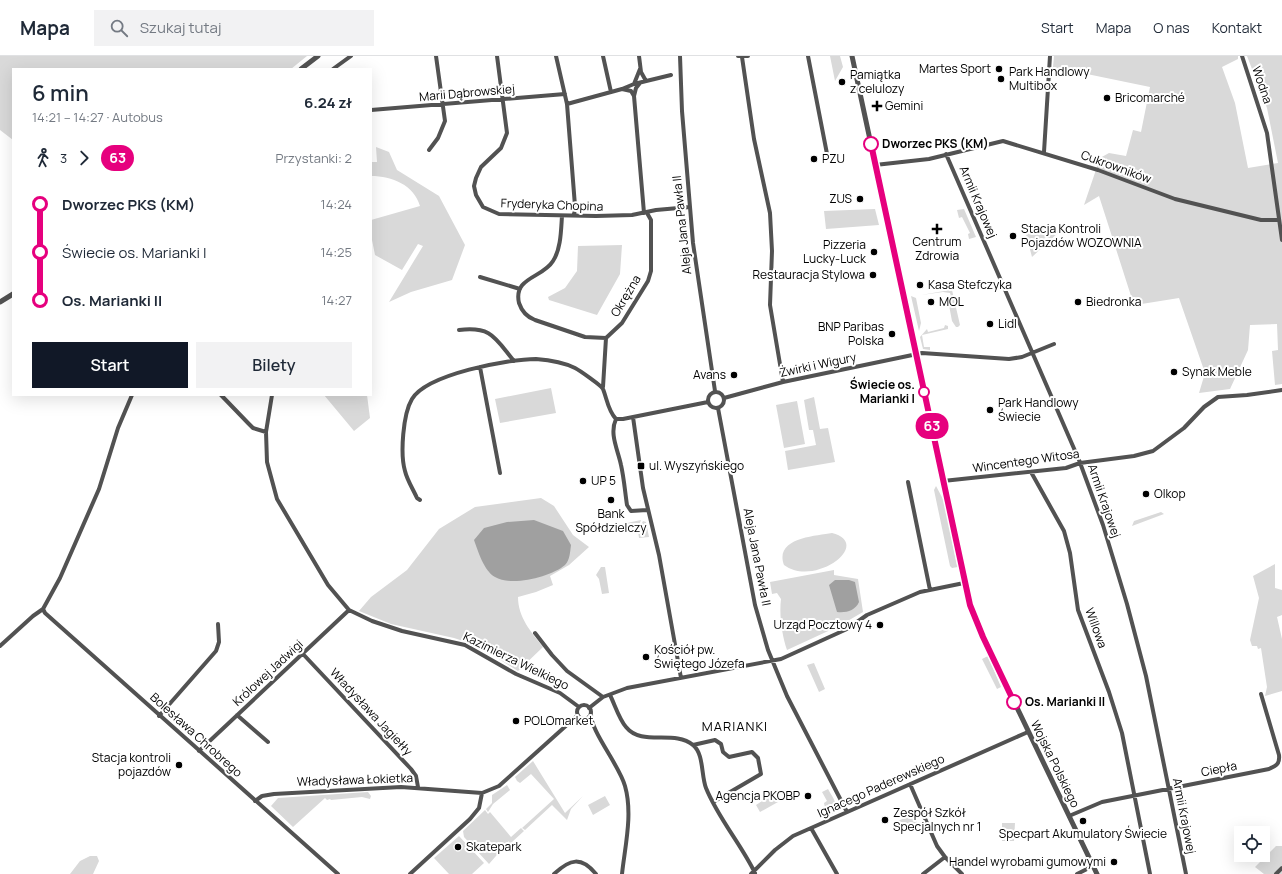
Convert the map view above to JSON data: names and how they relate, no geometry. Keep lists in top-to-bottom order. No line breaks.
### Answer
{"streets":{"street":["Wodna","Marii Dąbrowskiej","Cukrowników","Armii Krajowej","Fryderyka Chopina","Aleja Jana Pawła II","Okrężna","Żwirki i Wigury","Wincentego Witosa","Willowa","Kazimierza Wielkiego","Królowej Jadwigi","Władysława Jagiełły","Bolesława Chrobrego","Wojska Polskiego","Ciepła","Władysława Łokietka","Ignacego Paderewskiego"]},"crossings":[["Wodna","Cukrowników"],["Marii Dąbrowskiej","Fryderyka Chopina"],["Cukrowników","Armii Krajowej"],["Cukrowników","Wojska Polskiego"],["Armii Krajowej","Żwirki i Wigury"],["Armii Krajowej","Wincentego Witosa"],["Armii Krajowej","Ciepła"],["Fryderyka Chopina","Aleja Jana Pawła II"],["Fryderyka Chopina","Okrężna"],["Aleja Jana Pawła II","Żwirki i Wigury"],["Aleja Jana Pawła II","Ignacego Paderewskiego"],["Żwirki i Wigury","Wojska Polskiego"],["Wincentego Witosa","Willowa"],["Wincentego Witosa","Wojska Polskiego"],["Willowa","Ciepła"],["Kazimierza Wielkiego","Królowej Jadwigi"],["Królowej Jadwigi","Władysława Jagiełły"],["Królowej Jadwigi","Bolesława Chrobrego"],["Władysława Jagiełły","Władysława Łokietka"],["Bolesława Chrobrego","Władysława Łokietka"],["Wojska Polskiego","Ciepła"],["Wojska Polskiego","Ignacego Paderewskiego"]],"districts":["MARIANKI"],"places":{"other":["Martes Sport","Park Handlowy Multibox","Pamiątka z celulozy","Bricomarché","Dworzec PKS (KM)","PZU","ZUS","Stacja Kontroli Pojazdów WOZOWNIA","Pizzeria Lucky-Luck","Restauracja Stylowa","Kasa Stefczyka","MOL","Biedronka","Lidl","BNP Paribas Polska","Synak Meble","Avans","Świecie os. Marianki I","Park Handlowy Świecie","UP 5","Olkop","Bank Spółdzielczy","Urząd Pocztowy 4","Kościół pw. Świętego Józefa","Os. Marianki II","POLOmarket","Stacja kontroli pojazdów","Agencja PKOBP","Zespół Szkół Specjalnych nr 1","Specpart Akumulatory Świecie","Skatepark","Handel wyrobami gumowymi"],"health":["Gemini","Centrum Zdrowia"],"transit":["ul. Wyszyńskiego"]},"lines":["bus line 63"],"page":{"header":"Mapa","search":"Szukaj tutaj","nav":["Start","Mapa","O nas","Kontakt"],"on_map":"63","heading":["6 min","14:21 – 14:27 · Autobus","6.24 zł"],"legs":["3","63","Przystanki: 2"],"list":[{"name":"Dworzec PKS (KM)","value":"14:24"},{"name":"Świecie os. Marianki I","value":"14:25"},{"name":"Os. Marianki II","value":"14:27"}],"buttons":["Start","Bilety"]}}
